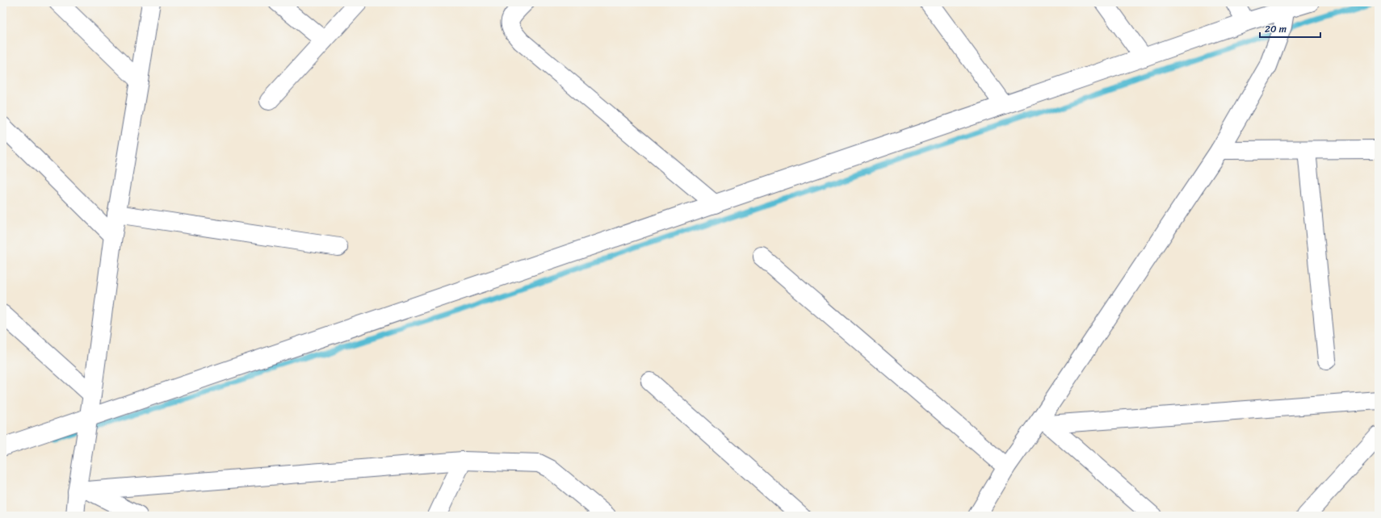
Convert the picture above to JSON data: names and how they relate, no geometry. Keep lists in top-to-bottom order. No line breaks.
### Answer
{"scale_bar":"20 m"}
